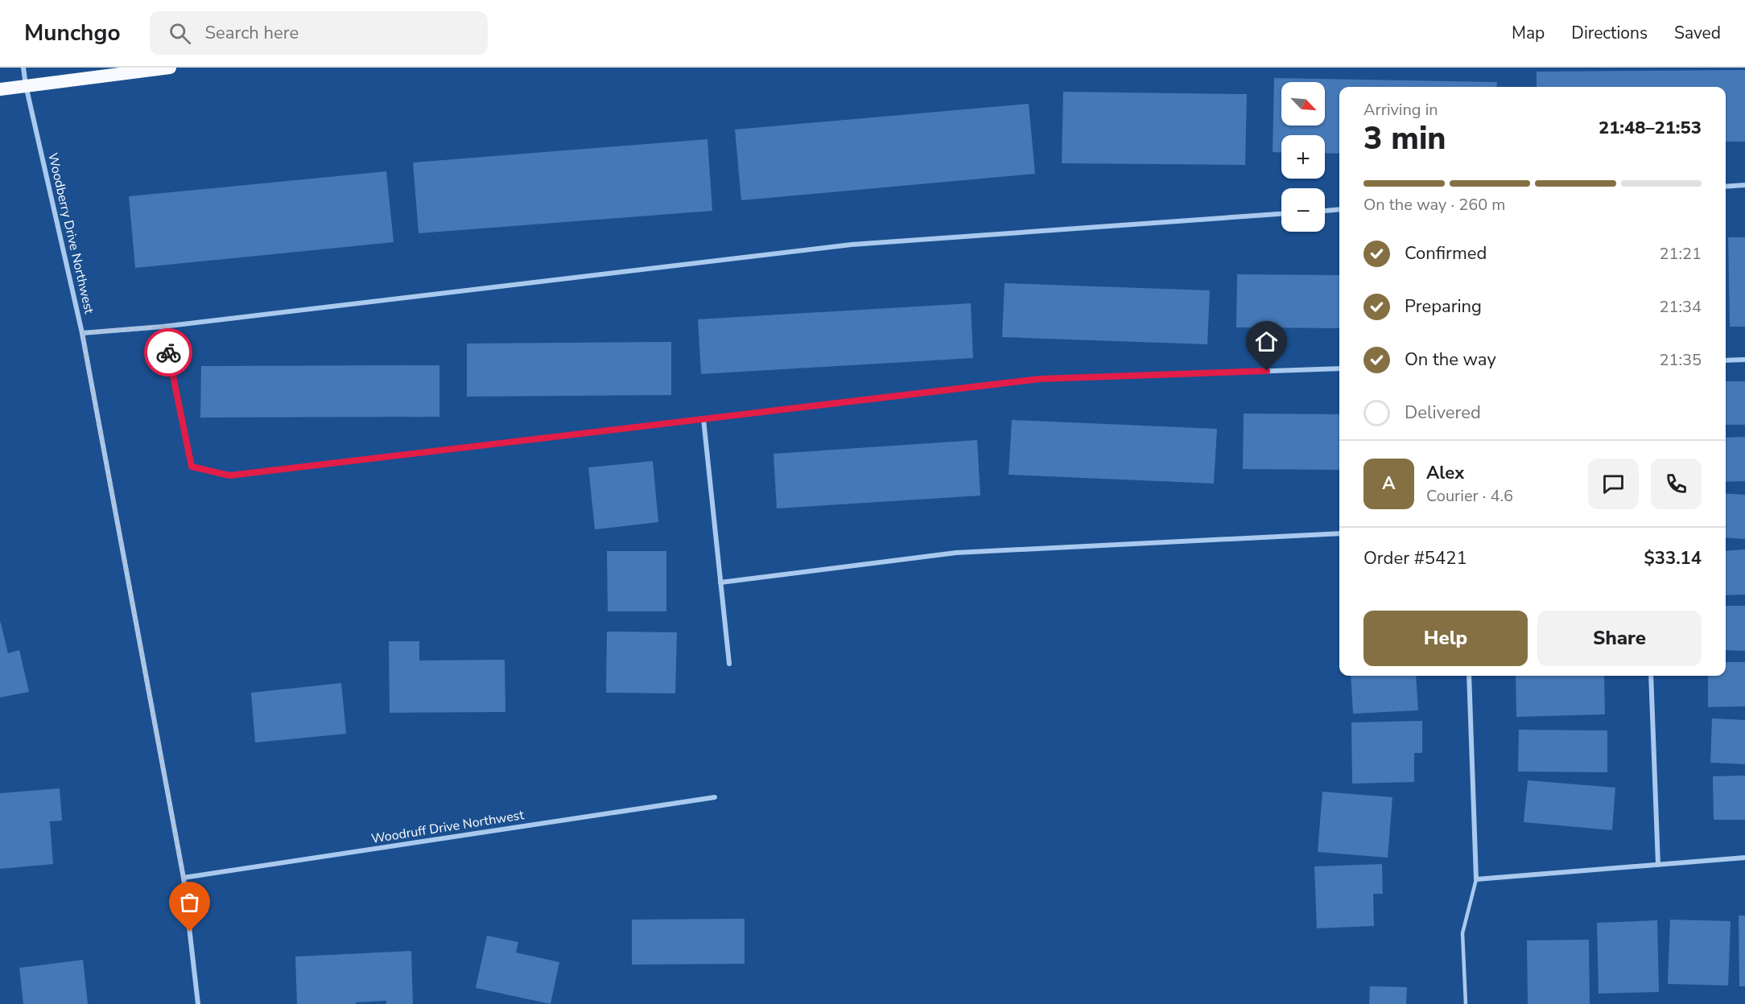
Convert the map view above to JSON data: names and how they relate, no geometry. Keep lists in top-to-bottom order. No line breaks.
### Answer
{"streets":{"street":["Woodberry Drive Northwest","Woodruff Drive Northwest"]},"crossings":[["Woodberry Drive Northwest","Woodruff Drive Northwest"]],"north":"bottom right","page":{"header":"Munchgo","search":"Search here","nav":["Map","Directions","Saved"],"map_buttons":["+","−"],"heading":["3 min","Arriving in","21:48–21:53"],"panel":["Alex","Courier · 4.6","Order #5421","$33.14"],"bar":"On the way · 260 m","list":[["Confirmed","21:21"],["Preparing","21:34"],["On the way","21:35"],"Delivered"],"round":"A","buttons":["Help","Share"]}}
